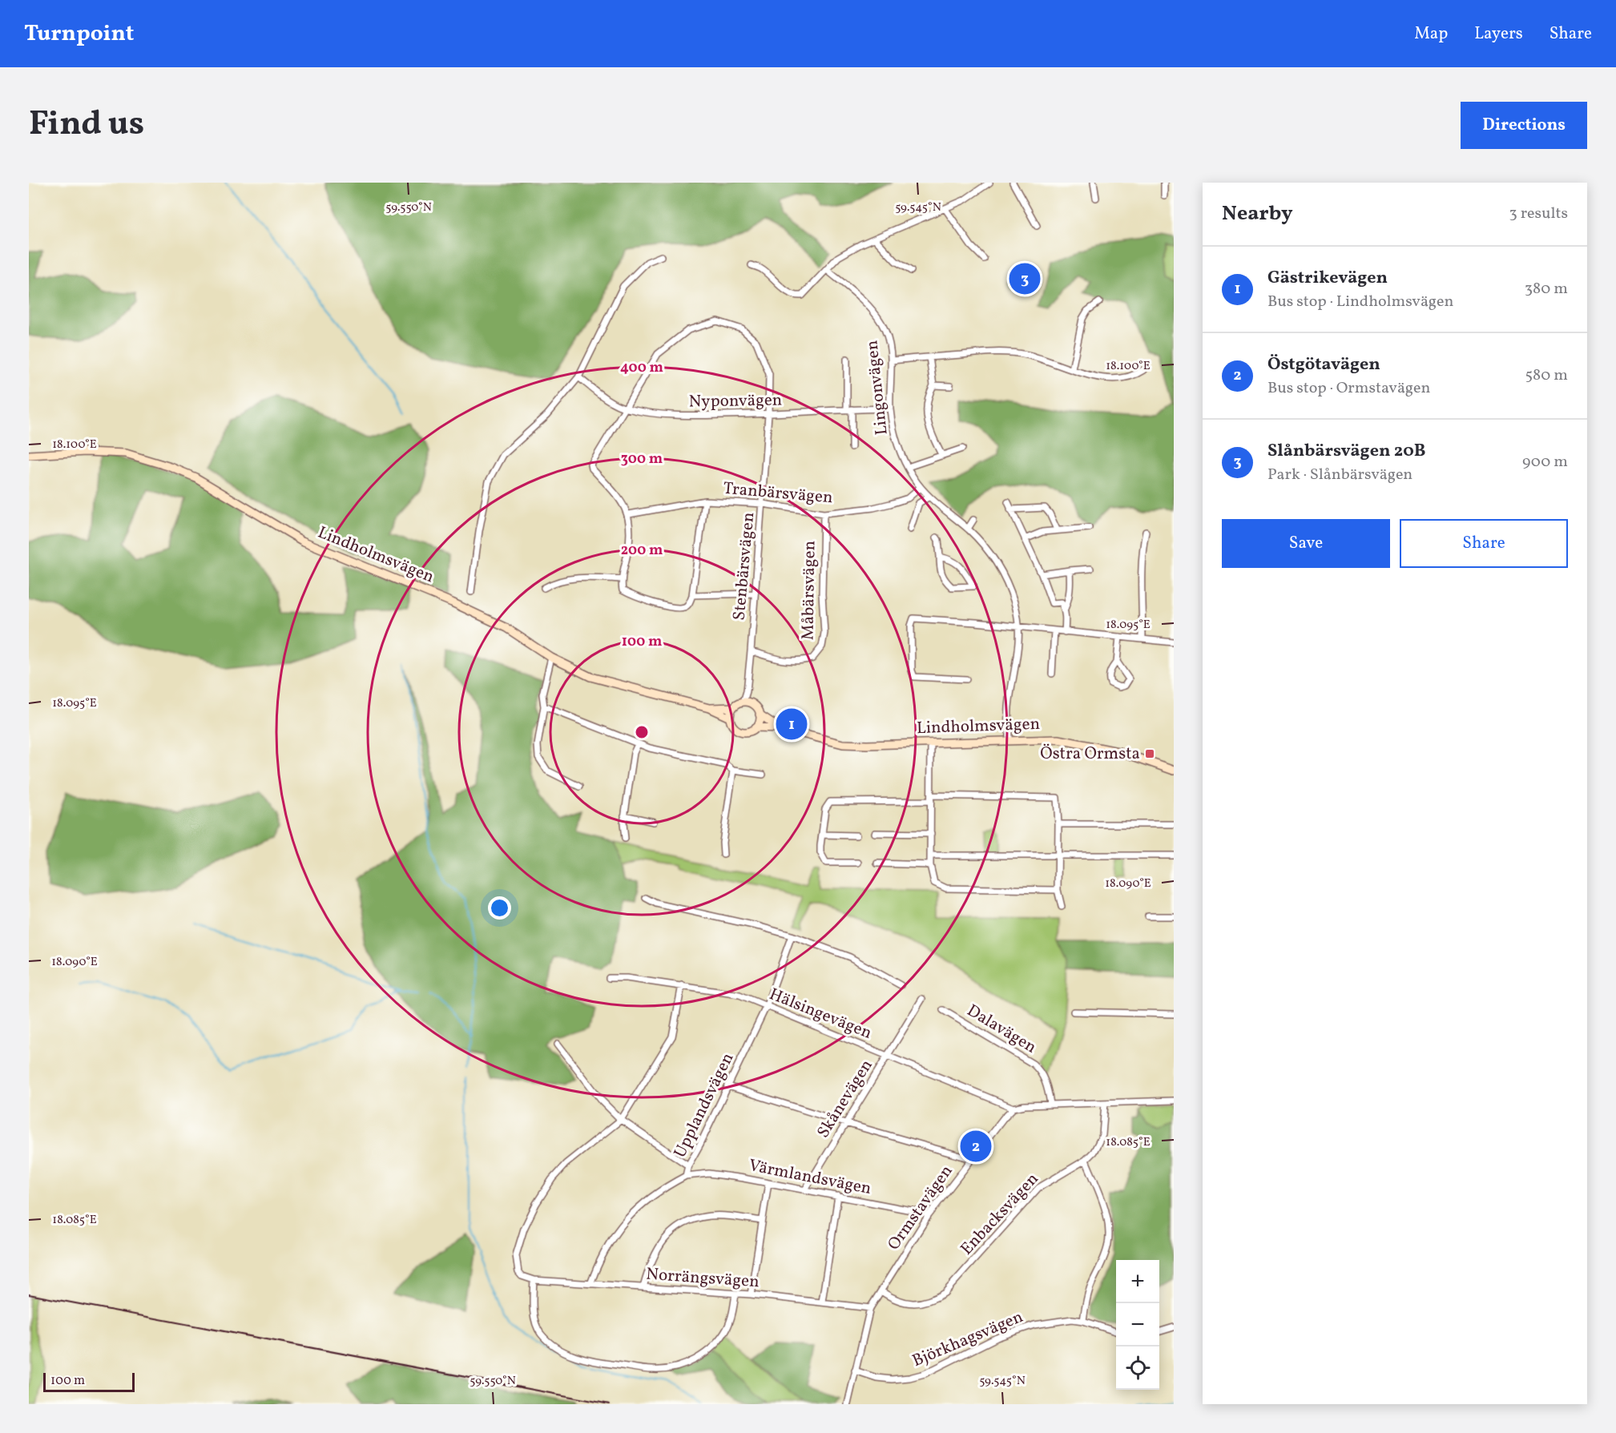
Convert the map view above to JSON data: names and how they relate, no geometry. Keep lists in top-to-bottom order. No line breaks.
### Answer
{"streets":{"main road":["Lindholmsvägen"],"street":["Lingonvägen","Nyponvägen","Tranbärsvägen","Stenbärsvägen","Måbärsvägen","Hälsingevägen","Dalavägen","Skånevägen","Upplandsvägen","Värmlandsvägen","Ormstavägen","Enbacksvägen","Norrängsvägen","Björkhagsvägen"]},"crossings":[["Lingonvägen","Nyponvägen"],["Lingonvägen","Tranbärsvägen"],["Lingonvägen","Lindholmsvägen"],["Nyponvägen","Stenbärsvägen"],["Tranbärsvägen","Stenbärsvägen"],["Tranbärsvägen","Måbärsvägen"],["Lindholmsvägen","Stenbärsvägen"],["Stenbärsvägen","Måbärsvägen"],["Hälsingevägen","Skånevägen"],["Hälsingevägen","Upplandsvägen"],["Hälsingevägen","Ormstavägen"],["Skånevägen","Värmlandsvägen"],["Upplandsvägen","Värmlandsvägen"],["Upplandsvägen","Norrängsvägen"],["Värmlandsvägen","Ormstavägen"],["Ormstavägen","Enbacksvägen"],["Ormstavägen","Norrängsvägen"],["Ormstavägen","Björkhagsvägen"]],"places":{"transit":["Östra Ormsta"]},"scale_bar":"100 m","page":{"header":"Turnpoint","nav":["Map","Layers","Share"],"title":"Find us","buttons":["Directions",["Save","Share"]],"heading":["Nearby","3 results"],"list":[{"mark":"1","name":"Gästrikevägen","note":"Bus stop · Lindholmsvägen","value":"380 m"},{"mark":"2","name":"Östgötavägen","note":"Bus stop · Ormstavägen","value":"580 m"},{"mark":"3","name":"Slånbärsvägen 20B","note":"Park · Slånbärsvägen","value":"900 m"}],"pins":["3","1","2"],"map_buttons":["+","−"],"scale":"100 m"},"coordinates":["59.550°N","59.545°N","18.100°E","18.095°E","18.090°E","18.085°E"],"rings":["400 m","300 m","200 m","100 m"]}
